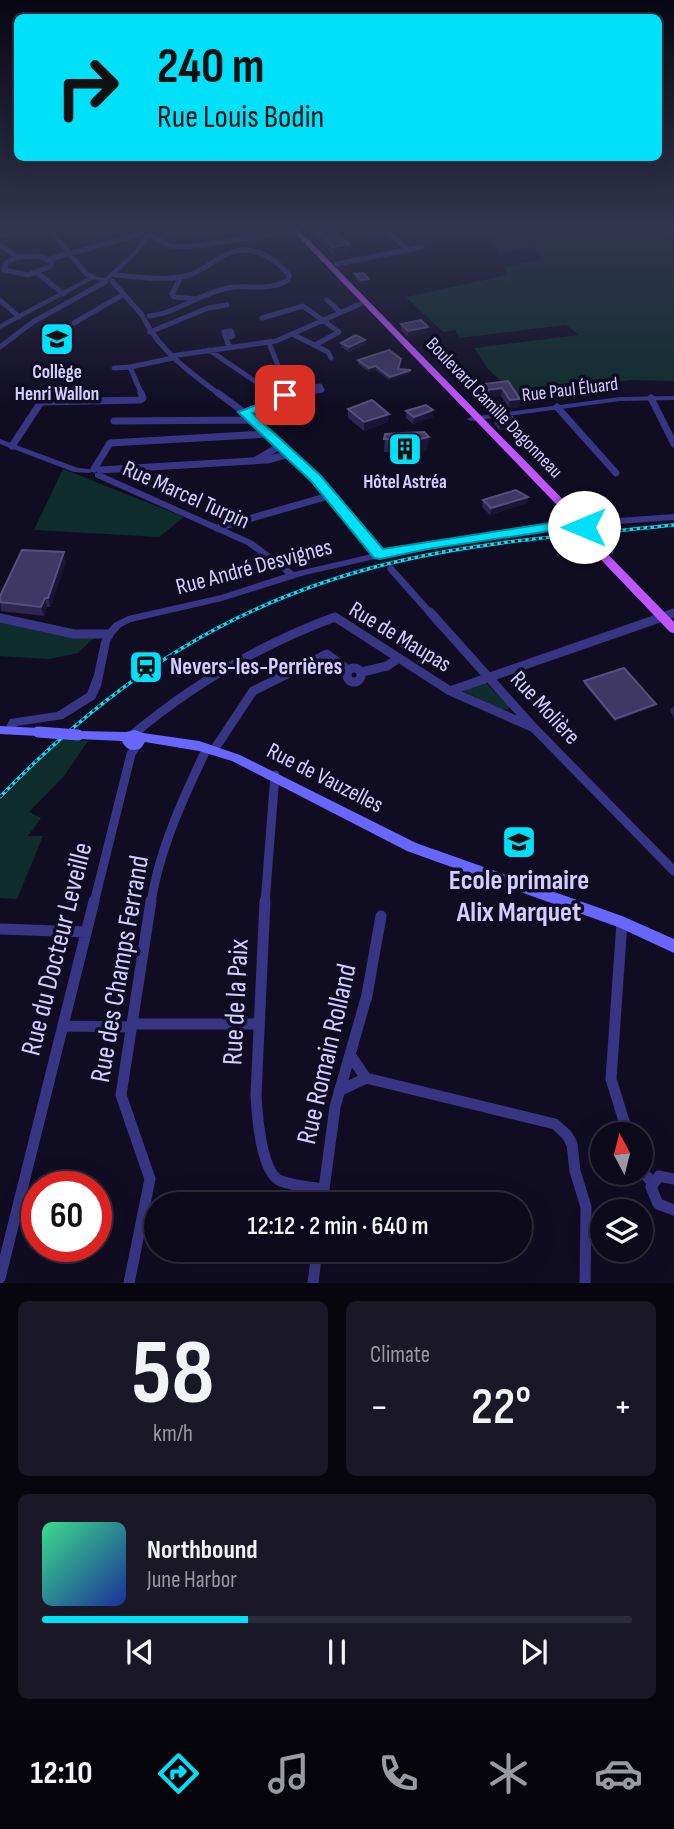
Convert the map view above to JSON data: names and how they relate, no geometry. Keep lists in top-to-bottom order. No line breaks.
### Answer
{"streets":{"main road":["Boulevard Camille Dagonneau","Rue de Vauzelles"],"street":["Rue Paul Éluard","Rue Marcel Turpin","Rue André Desvignes","Rue de Maupas","Rue Molière","Rue du Docteur Leveille","Rue des Champs Ferrand","Rue de la Paix","Rue Romain Rolland"]},"crossings":[["Rue Paul Éluard","Boulevard Camille Dagonneau"],["Boulevard Camille Dagonneau","Rue André Desvignes"],["Rue Marcel Turpin","Rue André Desvignes"],["Rue de Maupas","Rue Molière"],["Rue de Maupas","Rue de Vauzelles"],["Rue de Maupas","Rue du Docteur Leveille"],["Rue de Maupas","Rue des Champs Ferrand"],["Rue de Vauzelles","Rue du Docteur Leveille"],["Rue de Vauzelles","Rue des Champs Ferrand"],["Rue de Vauzelles","Rue de la Paix"],["Rue de la Paix","Rue Romain Rolland"]],"places":{"school or university":["Collège Henri Wallon","Ecole primaire Alix Marquet"],"building":["Hôtel Astréa"],"station":["Nevers-les-Perrières"]},"north":"top","page":{"turn":["240 m","Rue Louis Bodin"],"limit":"60","trip":"12:12 · 2 min · 640 m","tile":[["58","km/h"],"Climate"],"heat":["−","22°","+"],"song":["Northbound","June Harbor"],"tabs":"12:10"}}
